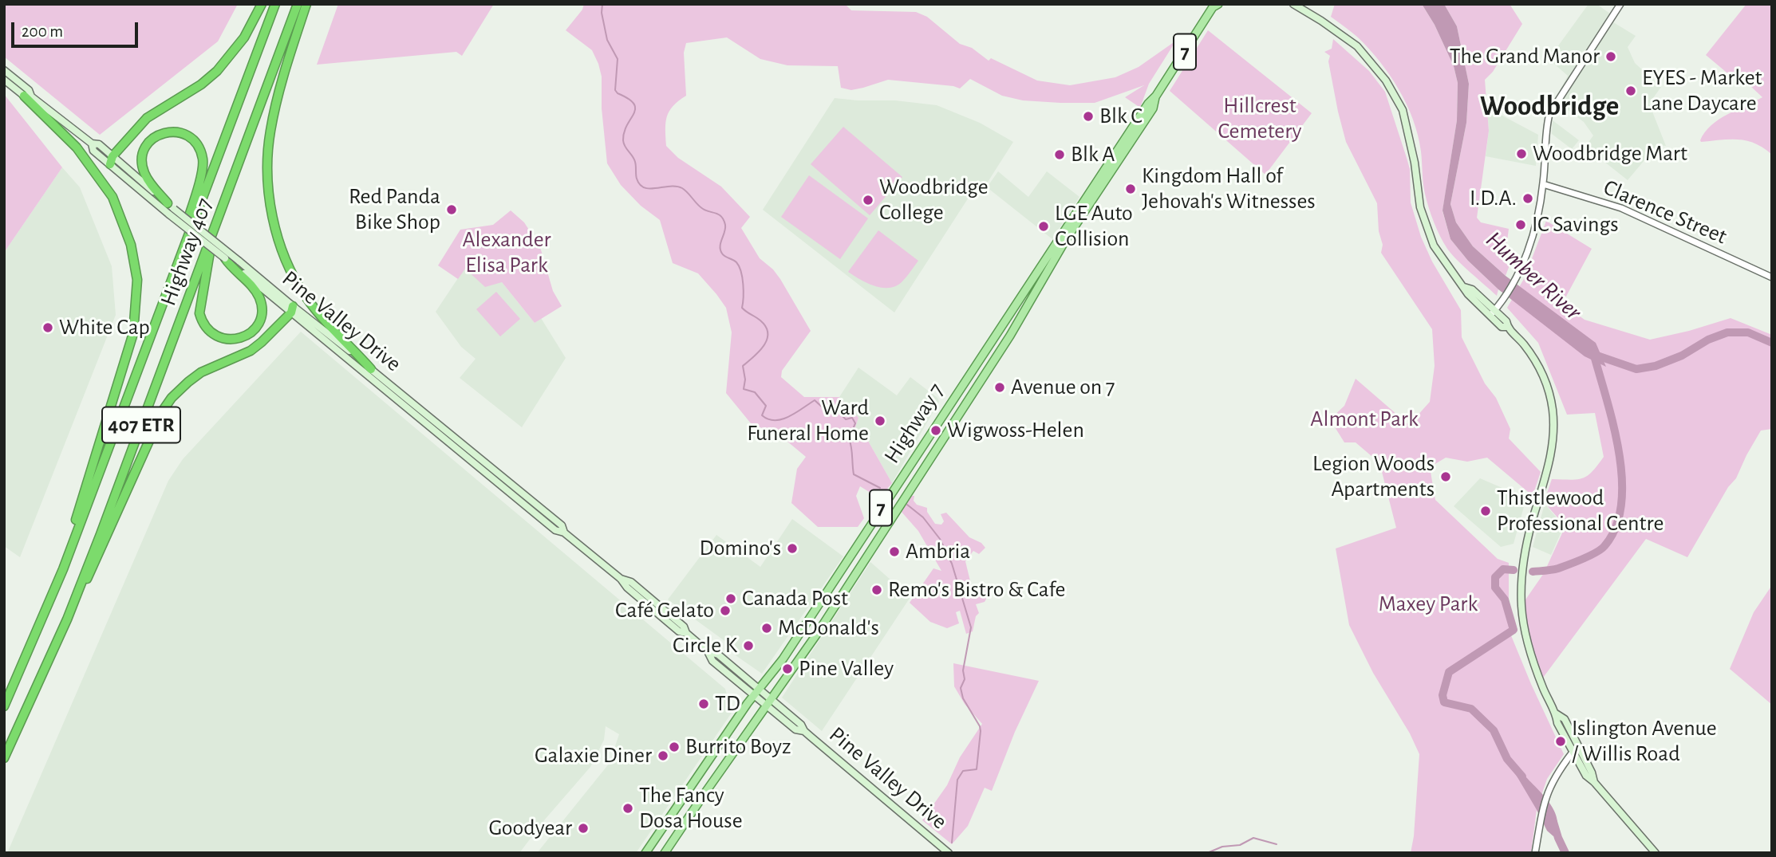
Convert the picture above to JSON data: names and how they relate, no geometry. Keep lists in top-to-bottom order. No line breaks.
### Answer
{"streets":{"highway":["Highway 407","407 ETR"],"main road":["7","Pine Valley Drive","Highway 7"],"street":["Clarence Street"]},"crossings":[["Pine Valley Drive","Highway 7"]],"districts":["Woodbridge"],"water":["Humber River"],"parks":["Hillcrest Cemetery","Alexander Elisa Park","Almont Park","Maxey Park"],"places":["The Grand Manor","EYES - Market Lane Daycare","Blk C","Woodbridge Mart","Blk A","Kingdom Hall of Jehovah's Witnesses","I.D.A.","Woodbridge College","Red Panda Bike Shop","IC Savings","LGE Auto Collision","White Cap","Avenue on 7","Ward Funeral Home","Wigwoss-Helen","Legion Woods Apartments","Thistlewood Professional Centre","Domino's","Ambria","Remo's Bistro & Cafe","Canada Post","Café Gelato","McDonald's","Circle K","Pine Valley","TD","Islington Avenue / Willis Road","Burrito Boyz","Galaxie Diner","The Fancy Dosa House","Goodyear"],"scale_bar":"200 m"}
